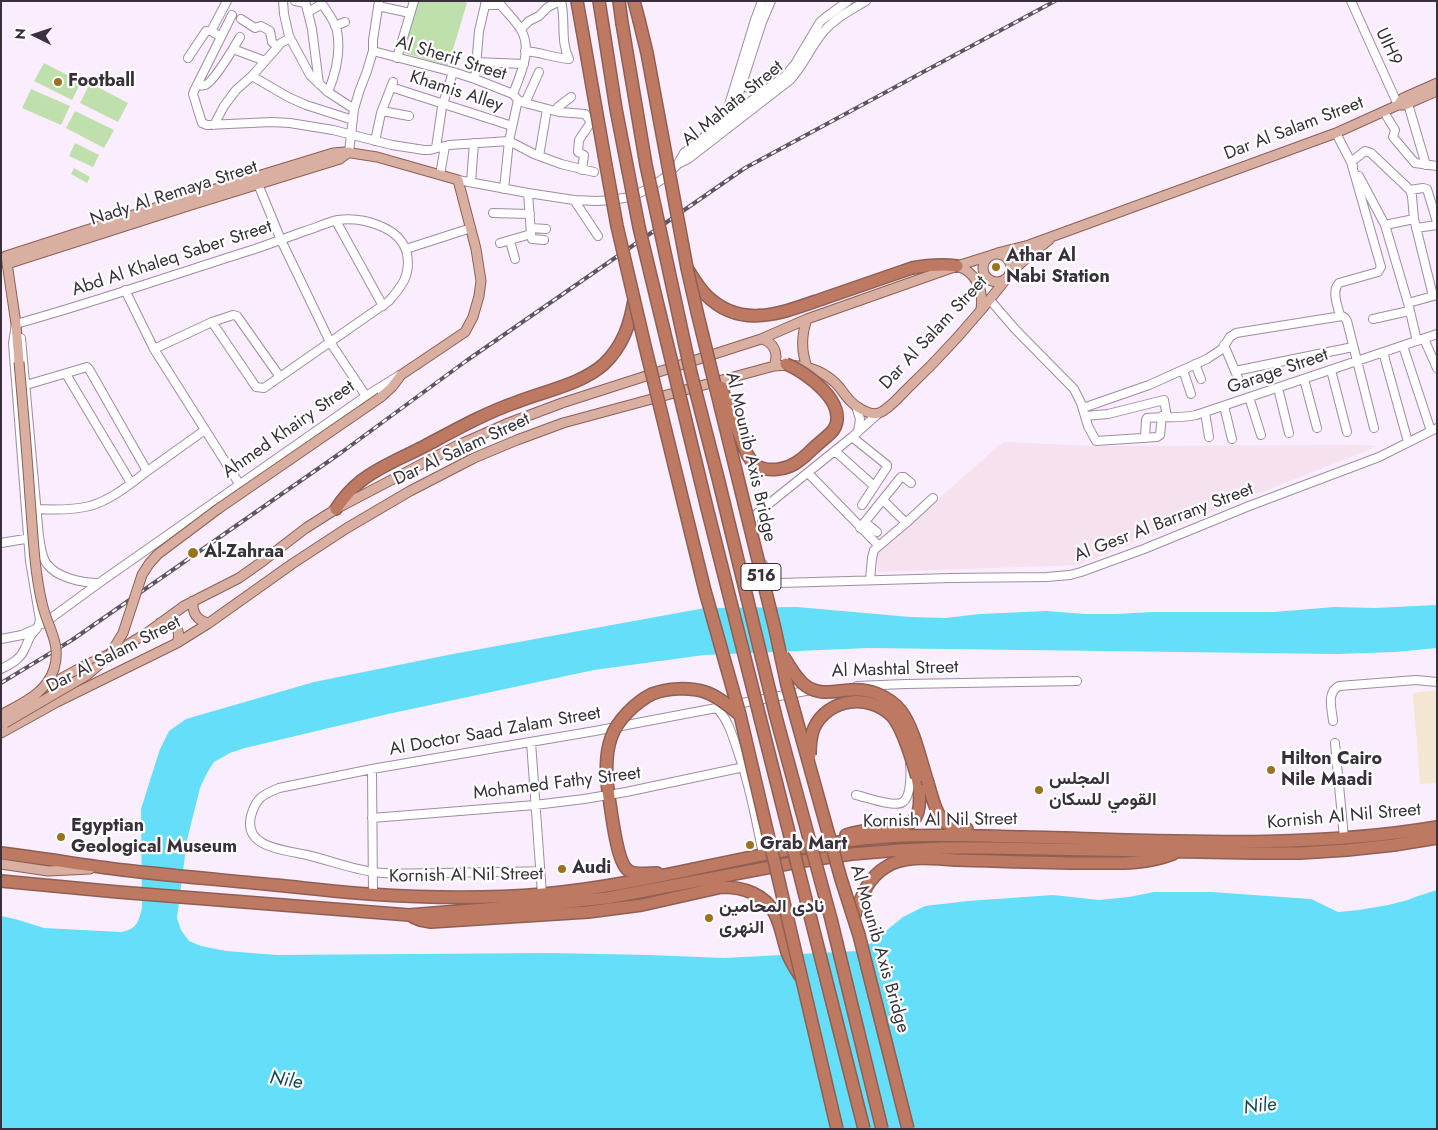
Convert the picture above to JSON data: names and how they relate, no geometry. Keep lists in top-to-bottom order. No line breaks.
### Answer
{"streets":{"highway":["Al Mounib Axis Bridge","516","Kornish Al Nil Street"],"main road":["Dar Al Salam Street","Nady Al Remaya Street","Ahmed Khairy Street"],"street":["UIH9","Al Sherif Street","Khamis Alley","Al Mahata Street","Abd Al Khaleq Saber Street","Garage Street","Al Gesr Al Barrany Street","Al Mashtal Street","Al Doctor Saad Zalam Street","Mohamed Fathy Street"]},"crossings":[["UIH9","Dar Al Salam Street"],["Al Mahata Street","Nady Al Remaya Street"],["Al Mahata Street","Ahmed Khairy Street"],["Nady Al Remaya Street","Ahmed Khairy Street"],["Al Mashtal Street","Al Doctor Saad Zalam Street"]],"water":["Nile"],"places":["Football","Athar Al Nabi Station","Al-Zahraa","Hilton Cairo Nile Maadi","المجلس القومي للسكان","Egyptian Geological Museum","Grab Mart","Audi","نادى المحامين النهرى"],"north":"left"}
